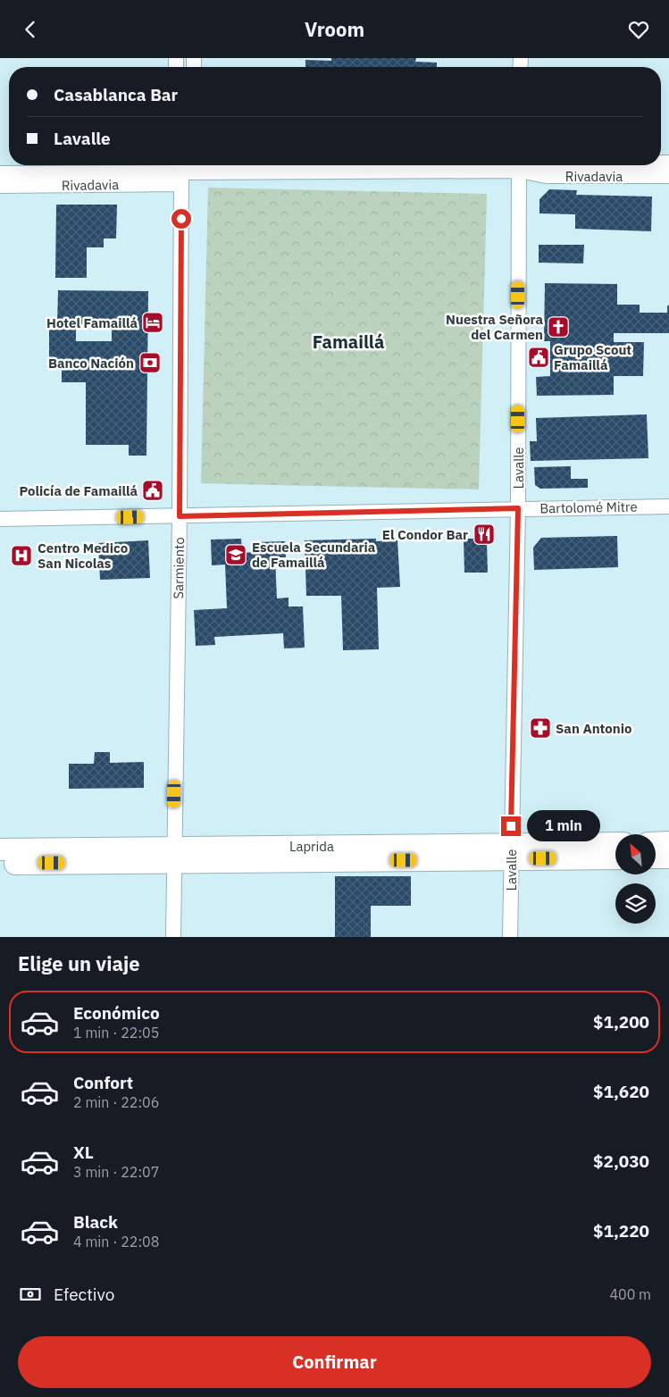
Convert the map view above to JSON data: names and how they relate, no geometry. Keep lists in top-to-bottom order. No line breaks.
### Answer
{"streets":{"main road":["Laprida"],"street":["Rivadavia","Lavalle","Bartolomé Mitre","Sarmiento"]},"crossings":[["Rivadavia","Lavalle"],["Rivadavia","Sarmiento"],["Lavalle","Bartolomé Mitre"],["Lavalle","Laprida"],["Bartolomé Mitre","Sarmiento"],["Sarmiento","Laprida"]],"districts":["Famaillá"],"places":{"hotel":["Hotel Famaillá"],"church":["Nuestra Señora del Carmen"],"public building":["Grupo Scout Famaillá","Policía de Famaillá"],"bank":["Banco Nación"],"restaurant":["El Condor Bar"],"school or university":["Escuela Secundaria de Famaillá"],"hospital":["Centro Medico San Nicolas"],"pharmacy":["San Antonio"]},"north":"top left","page":{"header":"Vroom","banner":["Casablanca Bar","Lavalle"],"bubble":"1 min","heading":"Elige un viaje","list":[{"name":"Económico","note":"1 min · 22:05","value":"$1,200"},{"name":"Confort","note":"2 min · 22:06","value":"$1,620"},{"name":"XL","note":"3 min · 22:07","value":"$2,030"},{"name":"Black","note":"4 min · 22:08","value":"$1,220"}],"pay":["Efectivo","400 m"],"buttons":"Confirmar"}}
